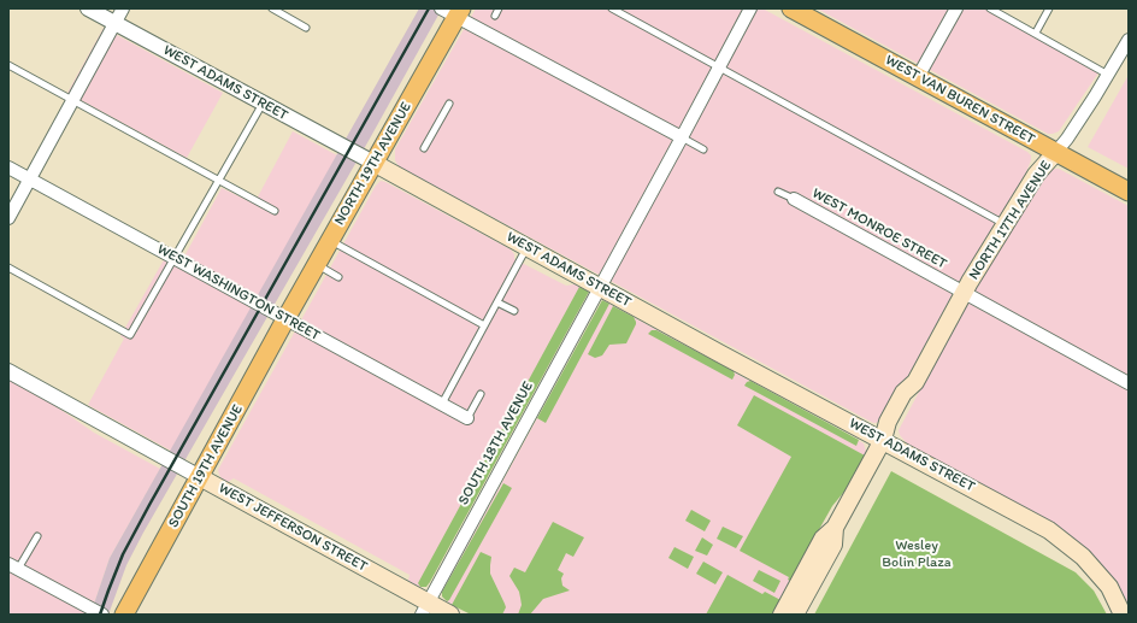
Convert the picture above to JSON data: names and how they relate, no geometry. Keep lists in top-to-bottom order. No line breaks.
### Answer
{"streets":{"main road":["WEST ADAMS STREET","WEST VAN BUREN STREET","NORTH 19TH AVENUE","NORTH 17TH AVENUE","SOUTH 19TH AVENUE","WEST JEFFERSON STREET"],"street":["WEST MONROE STREET","WEST WASHINGTON STREET","SOUTH 18TH AVENUE"]},"crossings":[["WEST ADAMS STREET","NORTH 19TH AVENUE"],["WEST ADAMS STREET","NORTH 17TH AVENUE"],["WEST ADAMS STREET","SOUTH 18TH AVENUE"],["WEST VAN BUREN STREET","NORTH 17TH AVENUE"],["NORTH 19TH AVENUE","WEST WASHINGTON STREET"],["NORTH 19TH AVENUE","SOUTH 19TH AVENUE"],["NORTH 17TH AVENUE","WEST MONROE STREET"],["WEST WASHINGTON STREET","SOUTH 19TH AVENUE"],["SOUTH 18TH AVENUE","WEST JEFFERSON STREET"],["SOUTH 19TH AVENUE","WEST JEFFERSON STREET"]],"parks":["Wesley Bolin Plaza"]}
